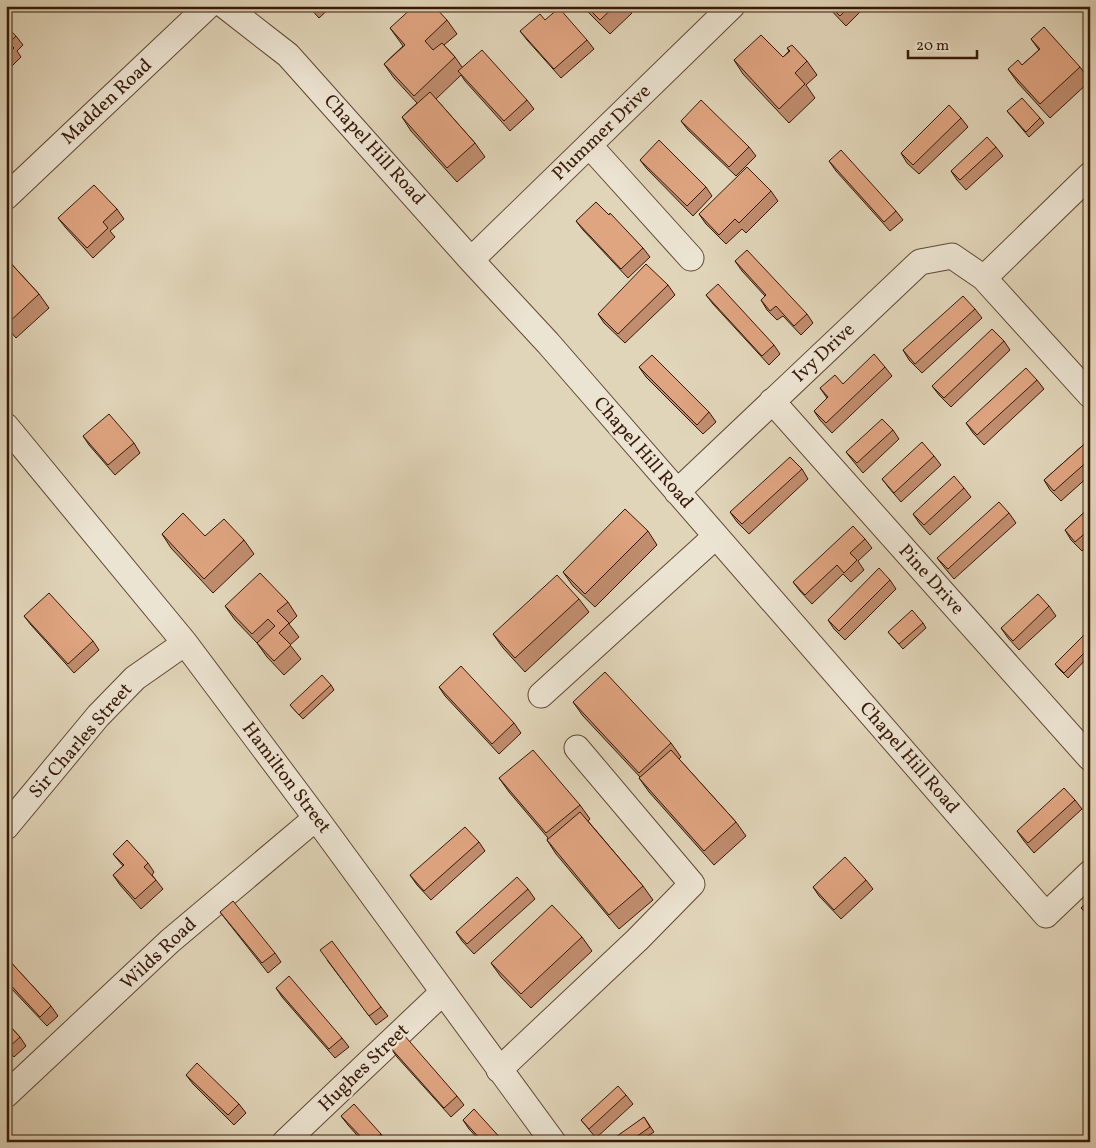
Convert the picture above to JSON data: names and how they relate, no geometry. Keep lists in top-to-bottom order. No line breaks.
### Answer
{"streets":{"street":["Madden Road","Plummer Drive","Chapel Hill Road","Ivy Drive","Pine Drive","Sir Charles Street","Hamilton Street","Wilds Road","Hughes Street"]},"crossings":[["Plummer Drive","Chapel Hill Road"],["Chapel Hill Road","Ivy Drive"],["Ivy Drive","Pine Drive"],["Sir Charles Street","Hamilton Street"],["Hamilton Street","Wilds Road"],["Hamilton Street","Hughes Street"]],"scale_bar":"20 m"}
